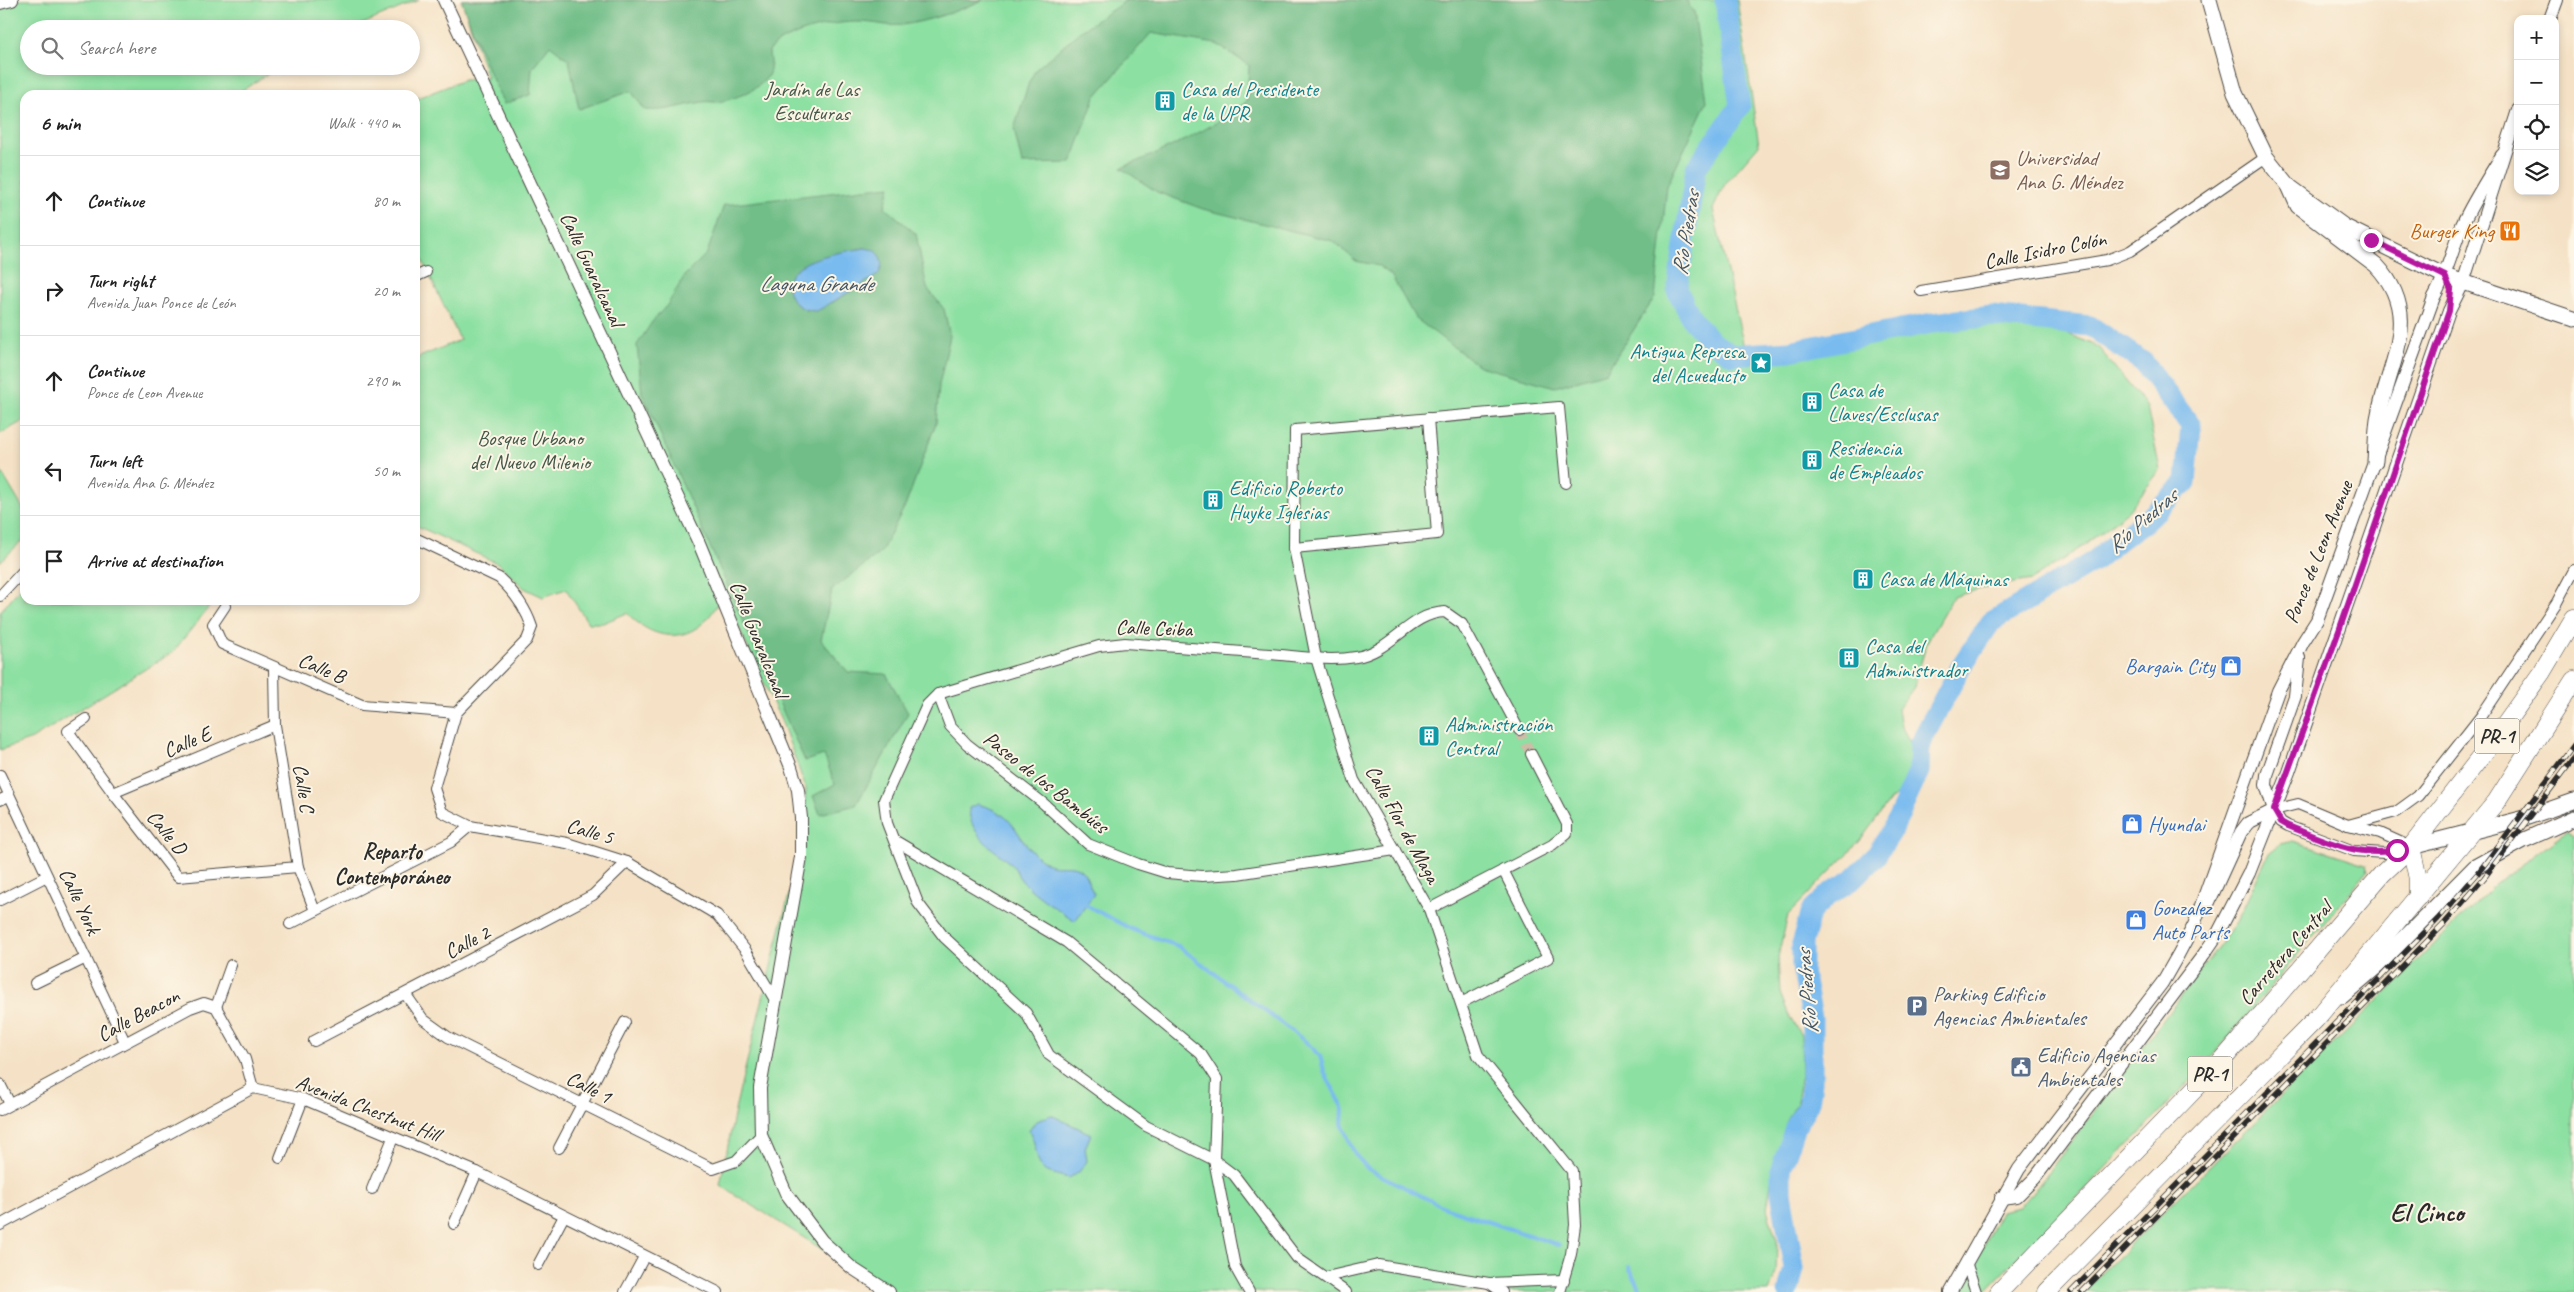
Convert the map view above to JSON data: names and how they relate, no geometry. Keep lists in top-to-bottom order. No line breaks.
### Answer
{"streets":{"highway":["PR-1","Carretera Central"],"street":["Calle Isidro Colón","Calle Guaralcanal","Ponce de Leon Avenue","Calle Ceiba","Calle B","Calle E","Paseo de los Bambúes","Calle C","Calle Flor de Maga","Calle 5","Calle D","Calle York","Calle 2","Calle Beacon","Calle 1","Avenida Chestnut Hill"]},"crossings":[["Calle Guaralcanal","Calle 5"],["Calle Guaralcanal","Calle 1"],["Calle Ceiba","Paseo de los Bambúes"],["Calle Ceiba","Calle Flor de Maga"],["Calle B","Calle C"],["Calle B","Calle 5"],["Calle E","Calle C"],["Calle E","Calle D"],["Paseo de los Bambúes","Calle Flor de Maga"],["Calle C","Calle D"],["Calle 5","Calle 2"],["Calle York","Calle Beacon"],["Calle 2","Calle 1"]],"districts":["Reparto Contemporáneo","El Cinco"],"water":["Río Piedras","Laguna Grande"],"parks":["Jardín de Las Esculturas","Bosque Urbano del Nuevo Milenio"],"places":{"building":["Casa del Presidente de la UPR","Casa de Llaves/Esclusas","Residencia de Empleados","Edificio Roberto Huyke Iglesias","Casa de Máquinas","Casa del Administrador","Administración Central"],"school or university":["Universidad Ana G. Méndez"],"restaurant":["Burger King"],"place":["Antigua Represa del Acueducto"],"shop":["Bargain City","Hyundai","Gonzalez Auto Parts"],"parking":["Parking Edificio Agencias Ambientales"],"public building":["Edificio Agencias Ambientales"]},"page":{"map_buttons":["+","−"],"search":"Search here","heading":["6 min","Walk · 440 m"],"list":[["Continue","80 m"],["Turn right","Avenida Juan Ponce de León","20 m"],["Continue","Ponce de Leon Avenue","290 m"],["Turn left","Avenida Ana G. Méndez","50 m"],"Arrive at destination"]}}
